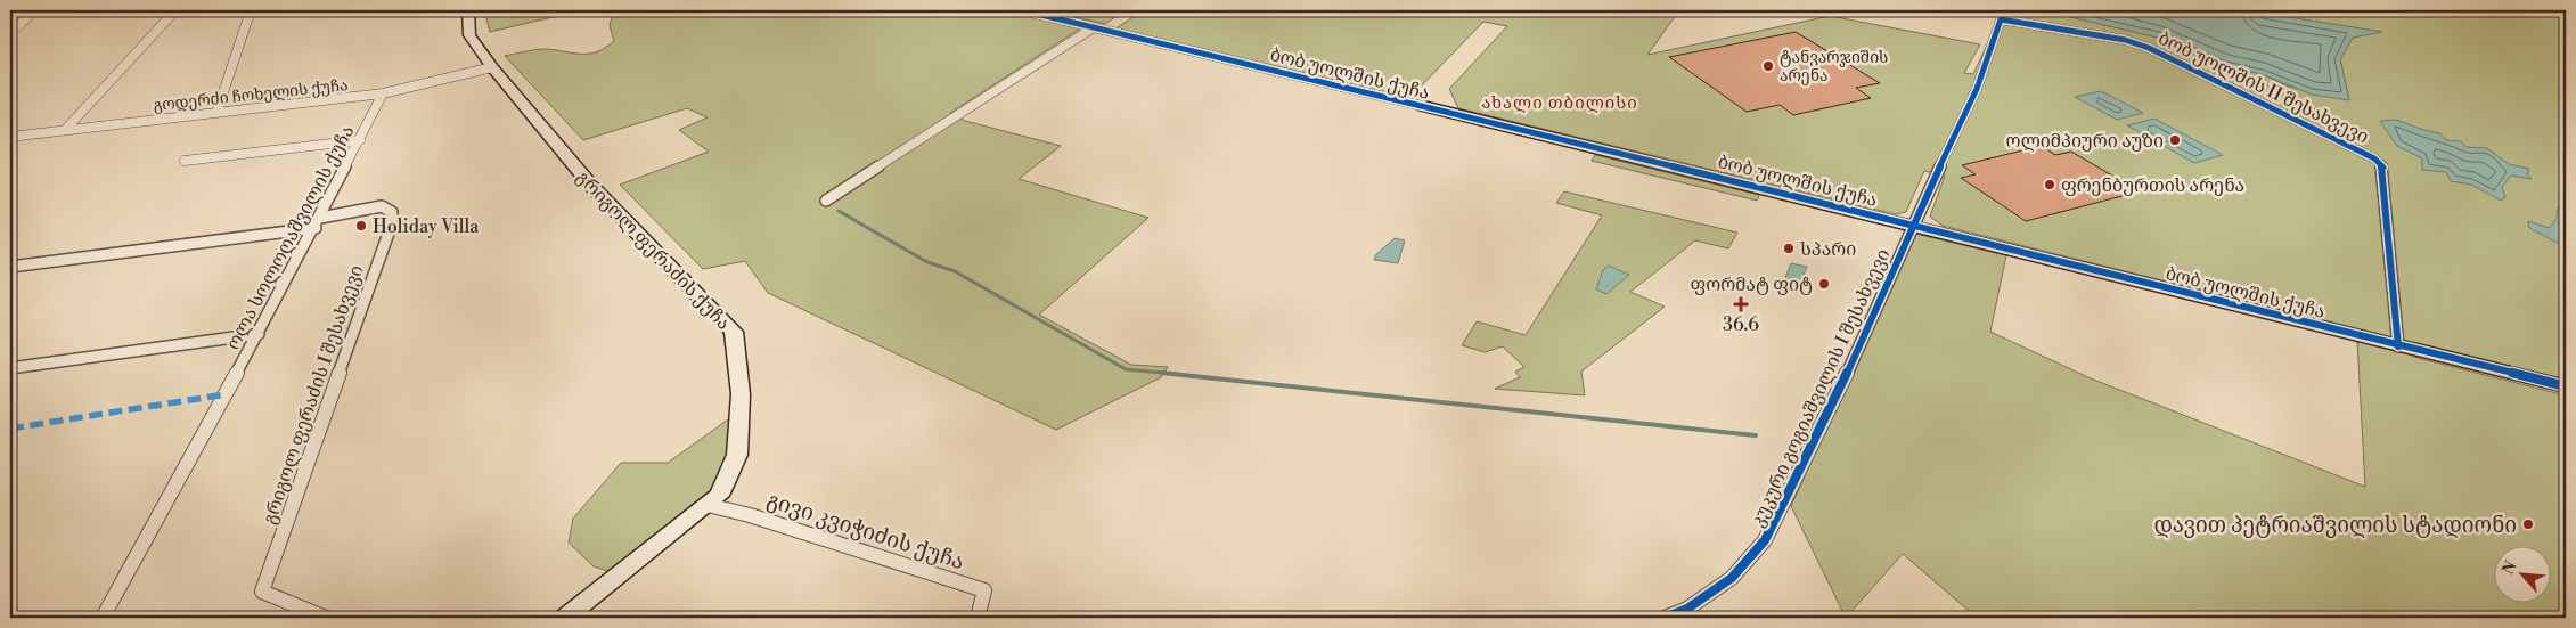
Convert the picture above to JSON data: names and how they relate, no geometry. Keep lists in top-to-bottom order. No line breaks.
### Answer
{"streets":{"street":["ბობ უოლშის ქუჩა","ბობ უოლშის II შესახვევი","გოდერძი ჩოხელის ქუჩა","ოლა სოლოღაშვილის ქუჩა","გრიგოლ ფერაძის ქუჩა","კუკური გოგიაშვილის I შესახვევი","გრიგოლ ფერაძის I შესახვევი","გივი კვიჭიძის ქუჩა"]},"crossings":[["ბობ უოლშის ქუჩა","ბობ უოლშის II შესახვევი"],["ბობ უოლშის ქუჩა","კუკური გოგიაშვილის I შესახვევი"],["ბობ უოლშის II შესახვევი","კუკური გოგიაშვილის I შესახვევი"],["გოდერძი ჩოხელის ქუჩა","ოლა სოლოღაშვილის ქუჩა"],["გოდერძი ჩოხელის ქუჩა","გრიგოლ ფერაძის ქუჩა"],["ოლა სოლოღაშვილის ქუჩა","გრიგოლ ფერაძის I შესახვევი"],["გრიგოლ ფერაძის ქუჩა","გივი კვიჭიძის ქუჩა"]],"districts":["ახალი თბილისი"],"places":{"other":["ტანვარჯიშის არენა","ოლიმპიური აუზი","ფრენბურთის არენა","Holiday Villa","სპარი","ფორმატ ფიტ","დავით პეტრიაშვილის სტადიონი"],"health":["36.6"]},"north":"top left"}
